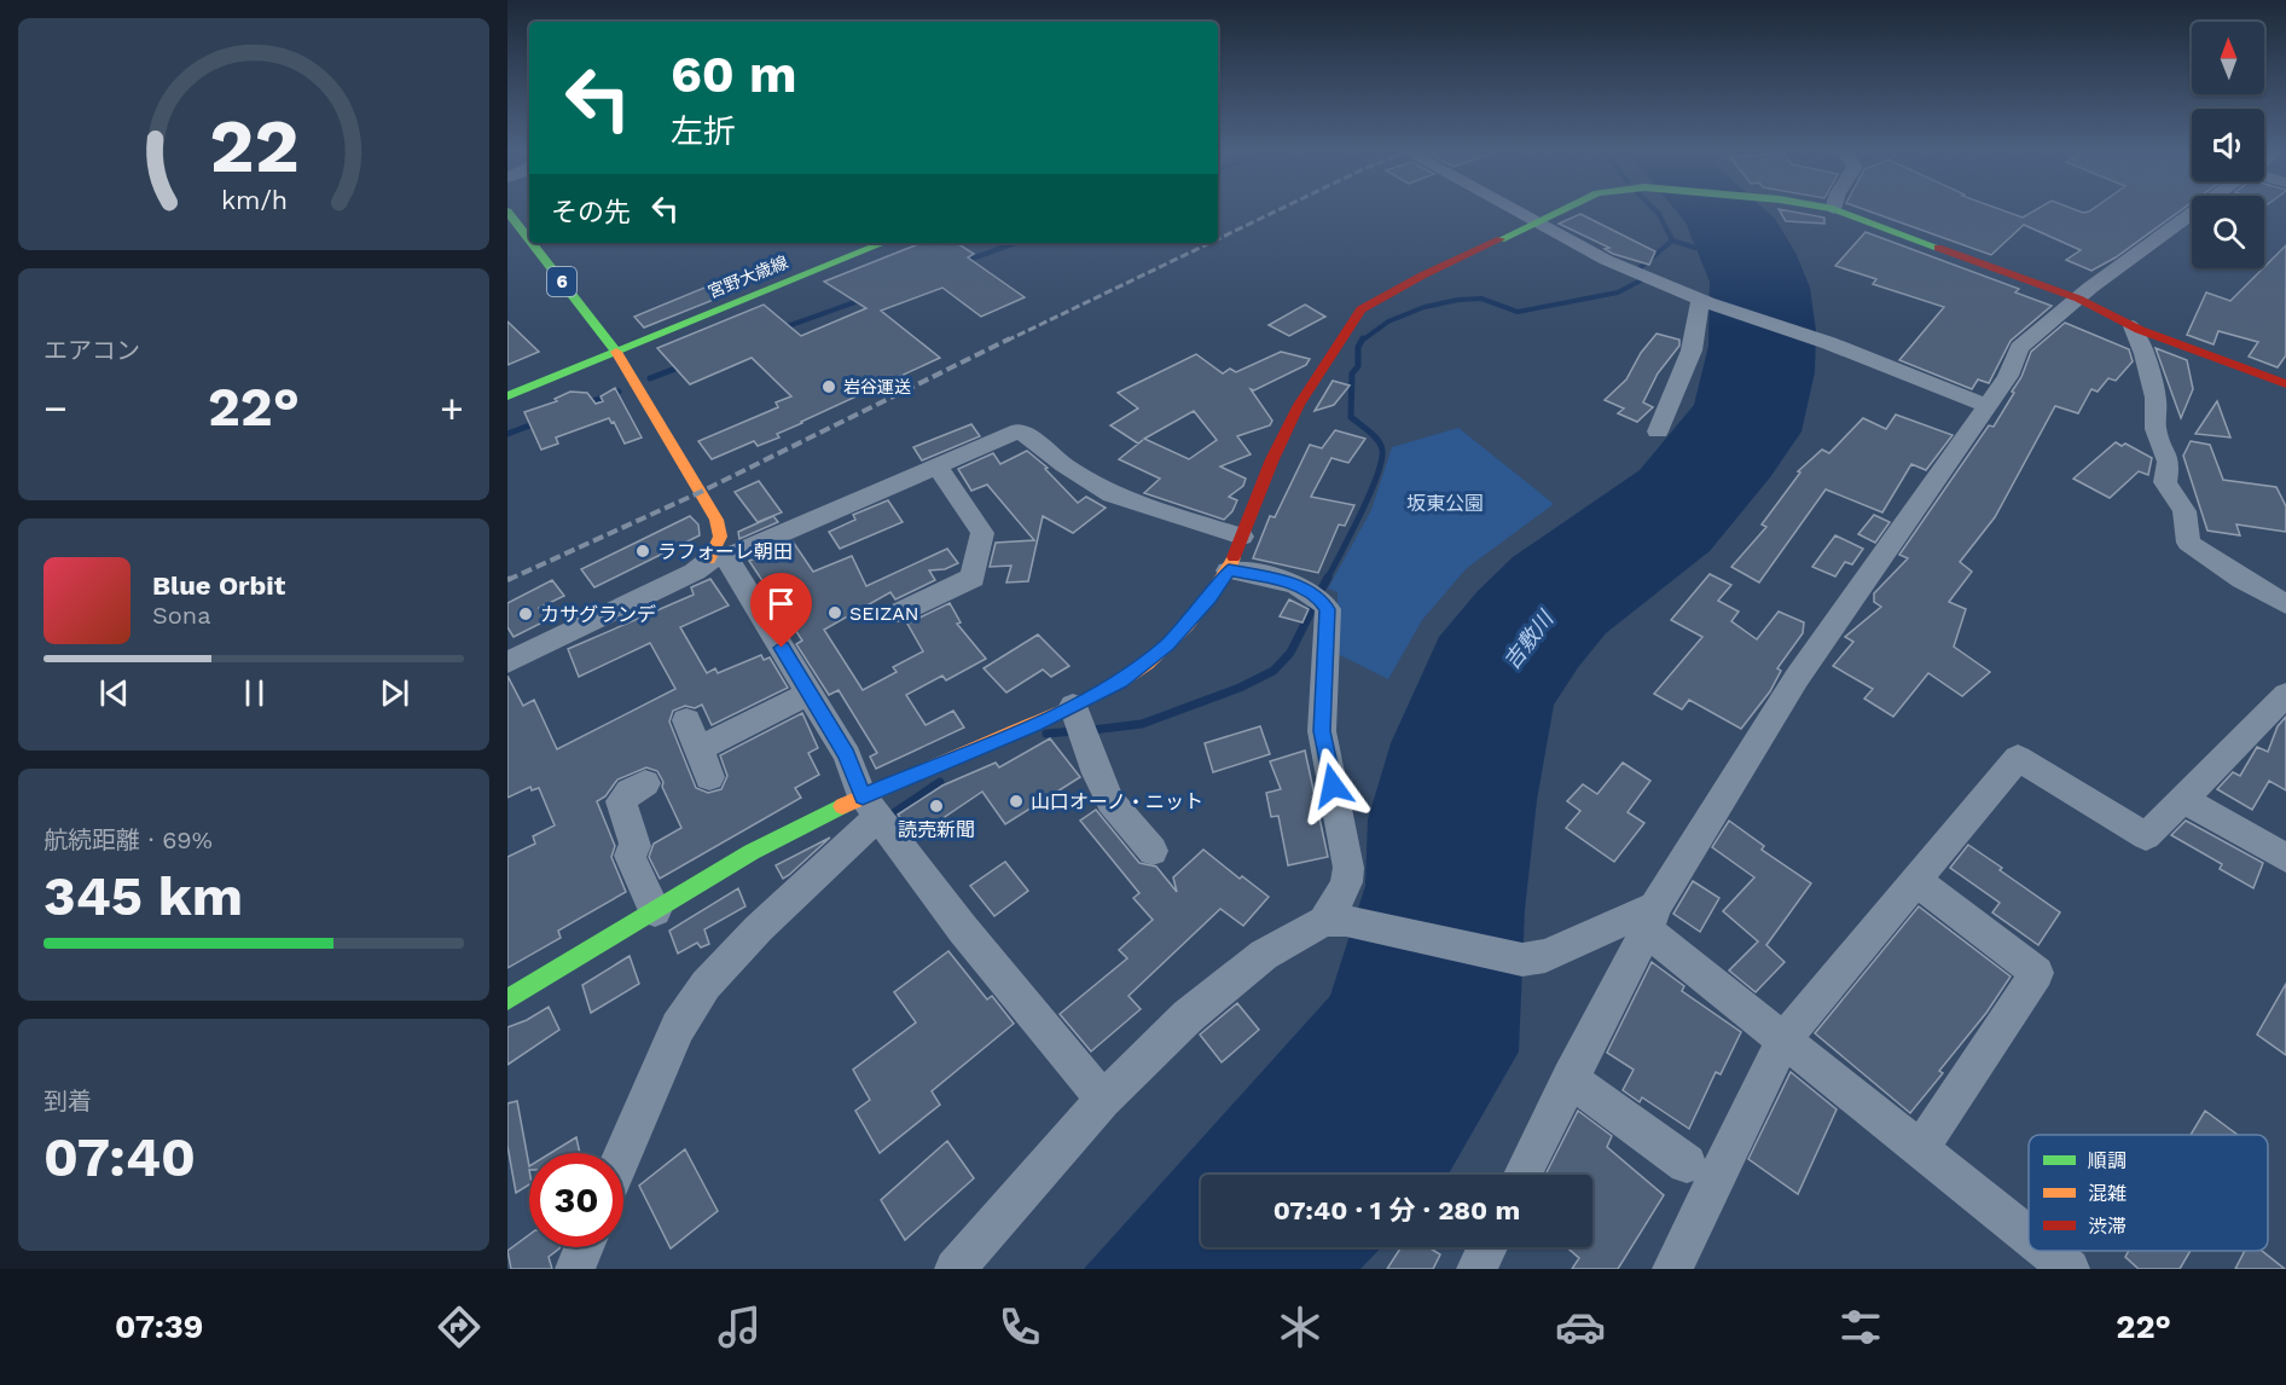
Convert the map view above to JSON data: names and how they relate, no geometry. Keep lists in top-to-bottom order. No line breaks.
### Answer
{"streets":{"street":["宮野大歳線","6"]},"crossings":[["宮野大歳線","6"]],"water":["吉敷川"],"parks":["坂東公園"],"places":["岩谷運送","ラフォーレ朝田","SEIZAN","カサグランデ","山口オーノ・ニット","読売新聞"],"legend":["順調","混雑","渋滞"],"north":"top","page":{"turn":["60 m","左折"],"then":"その先","tile":["エアコン",["航続距離 · 69%","345 km"],["到着","07:40"]],"heat":["−","22°","+"],"song":["Blue Orbit","Sona"],"limit":"30","trip":"07:40 · 1 分 · 280 m","tabs":["07:39","22°"],"gauge":["22","km/h"]}}
